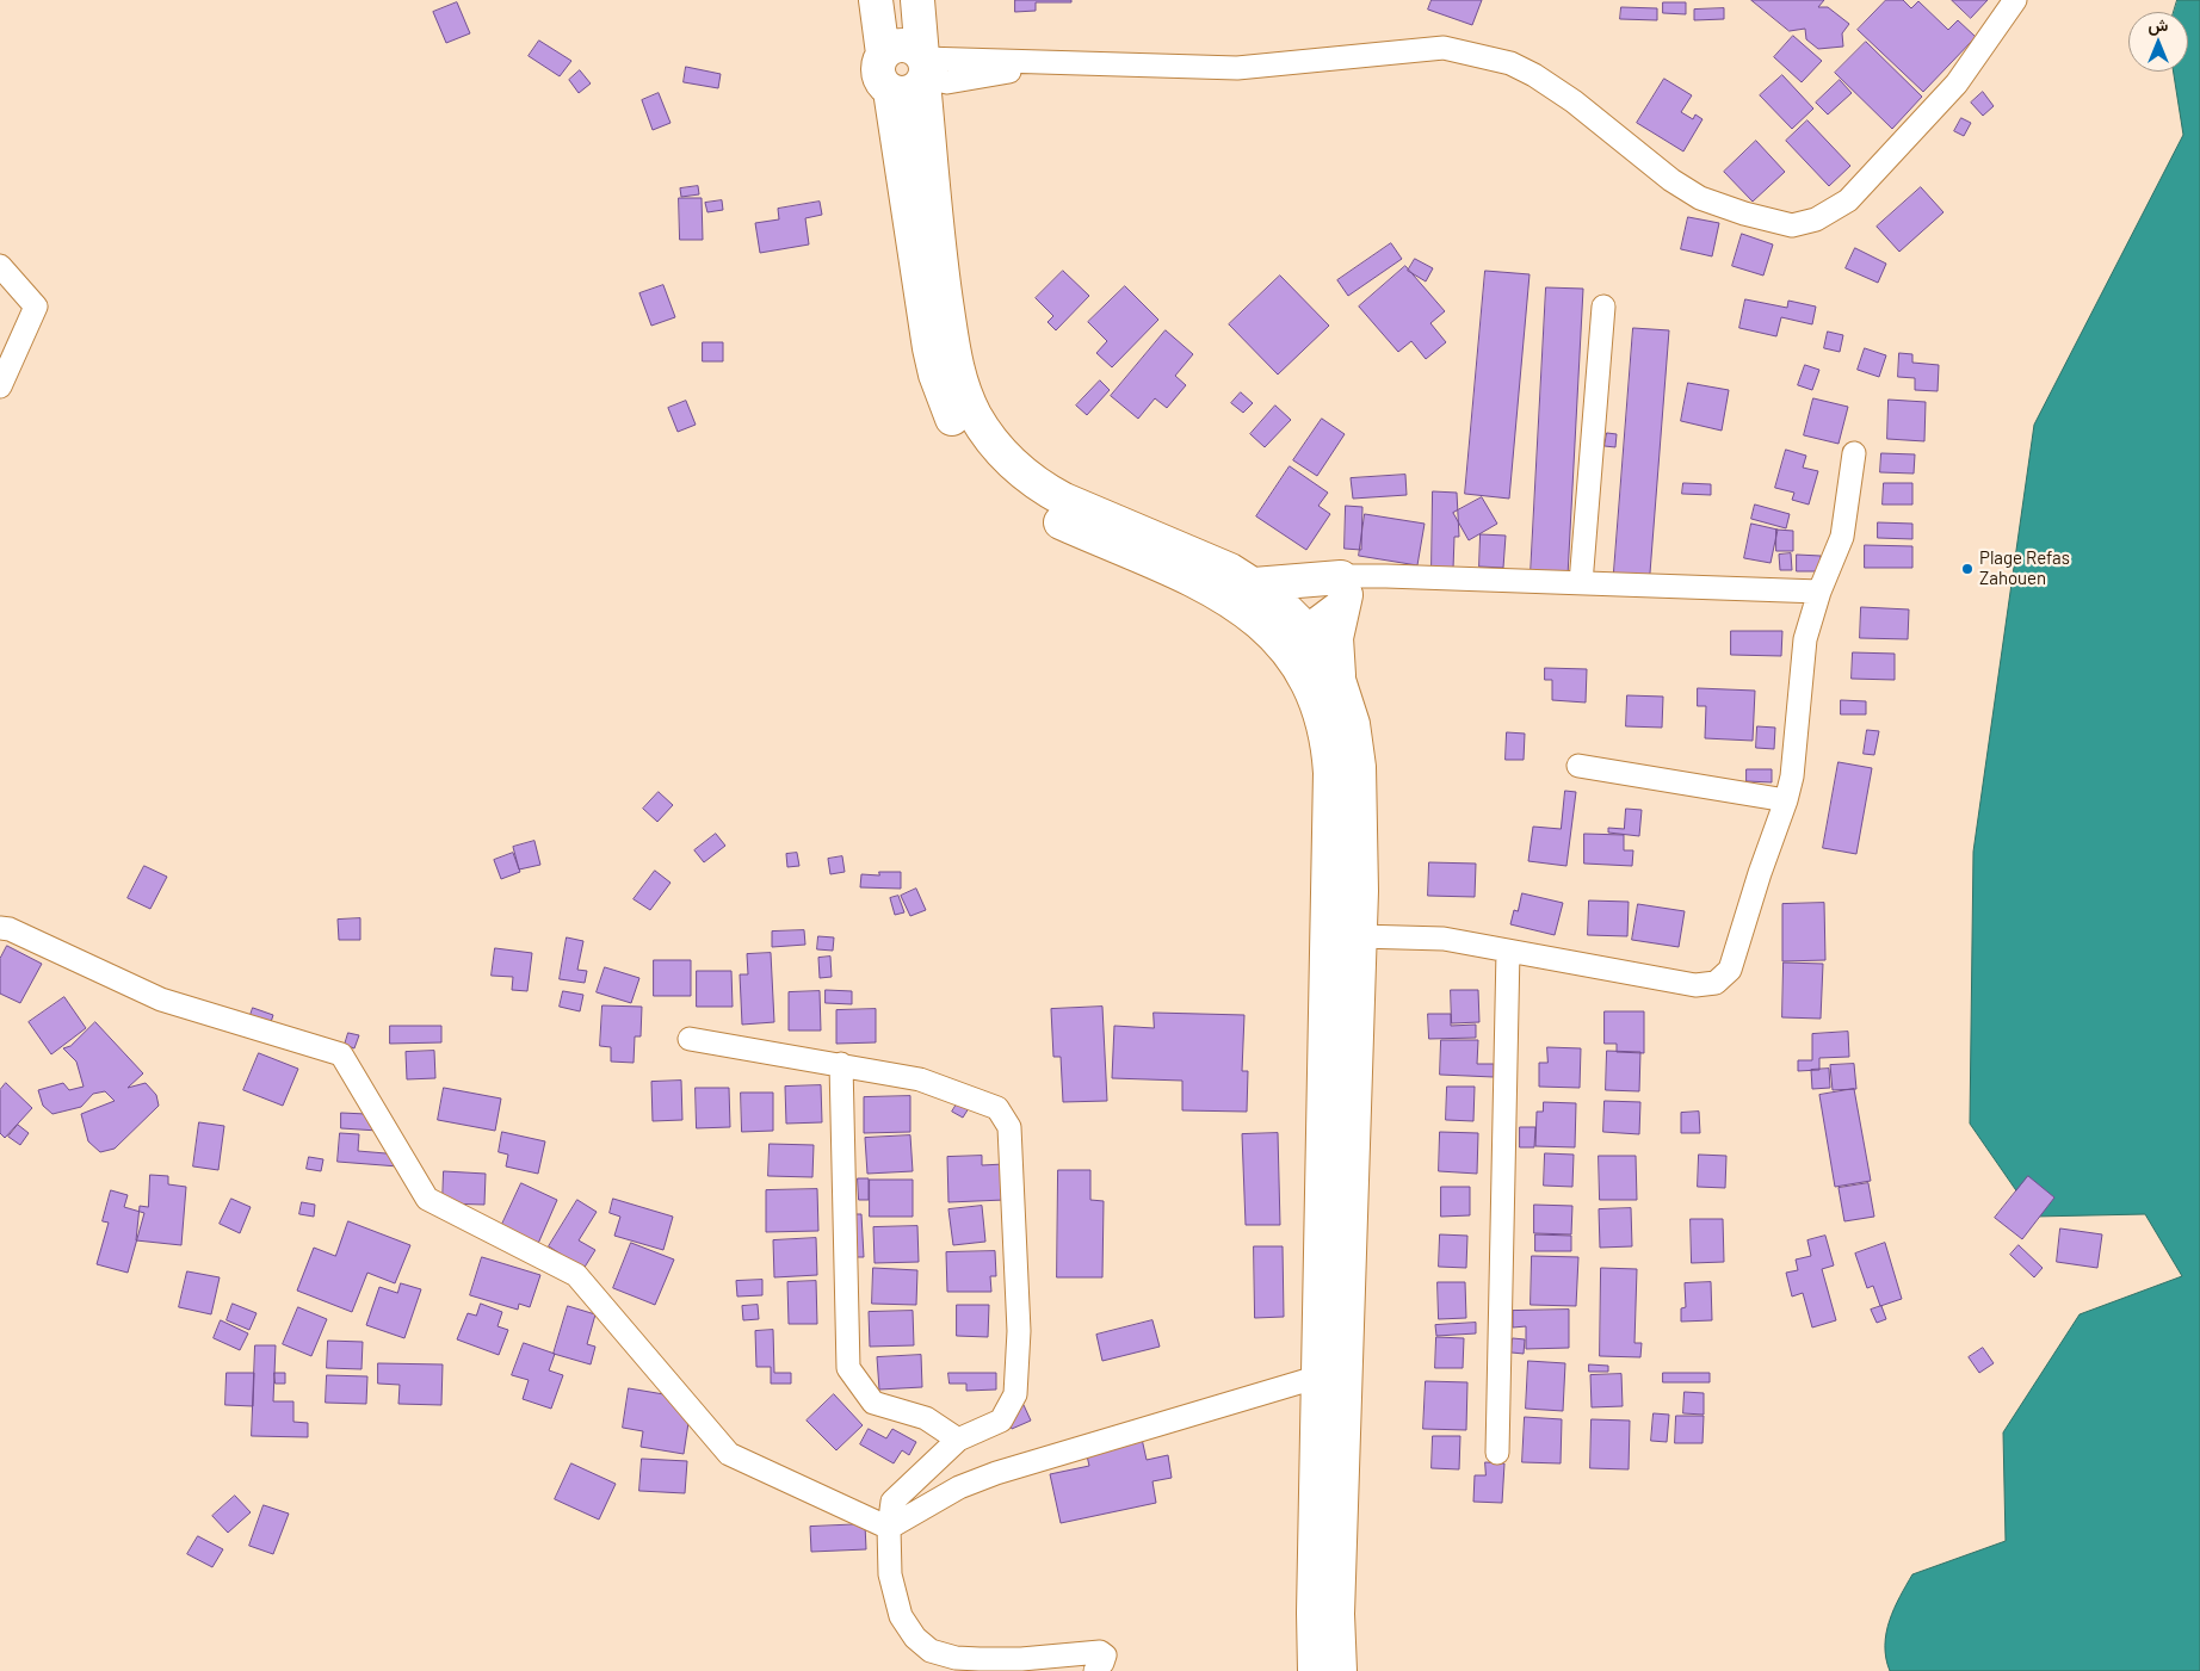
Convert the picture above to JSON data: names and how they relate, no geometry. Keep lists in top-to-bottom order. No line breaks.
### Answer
{"places":["Plage Refas Zahouen"],"north":"top"}
